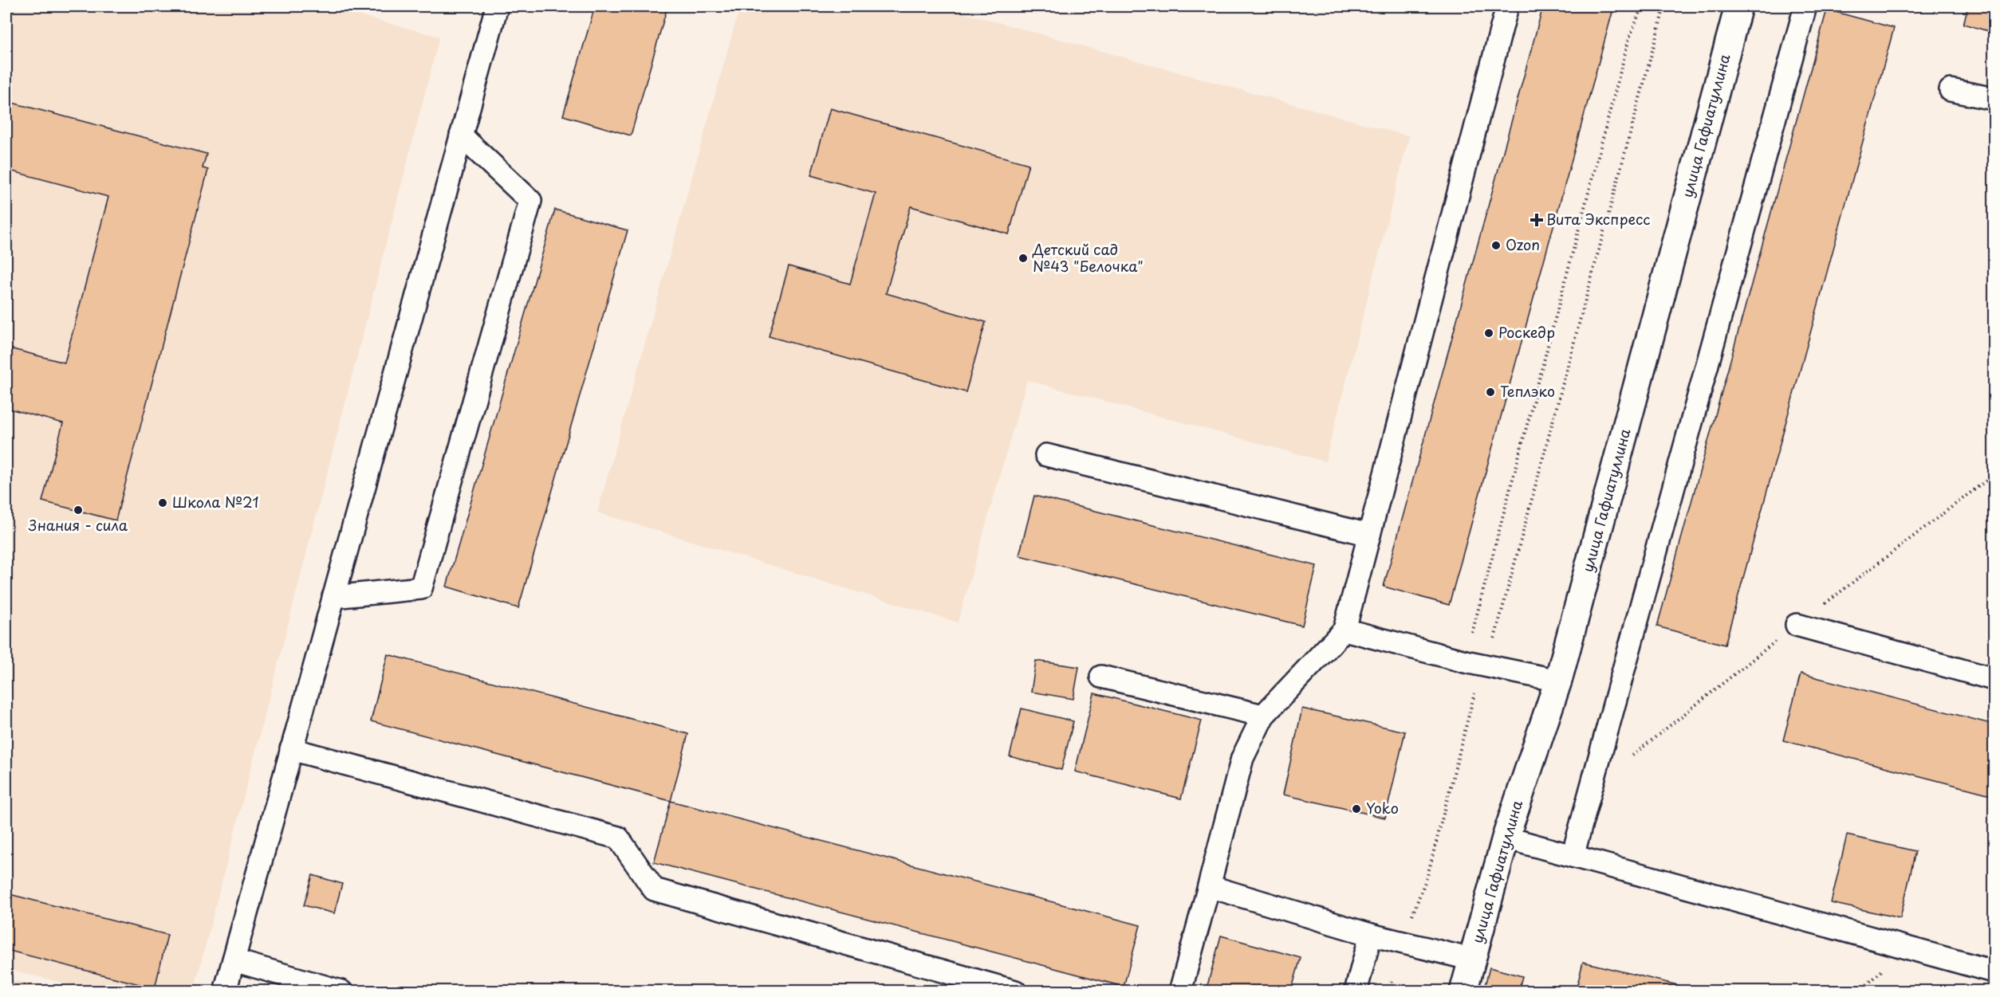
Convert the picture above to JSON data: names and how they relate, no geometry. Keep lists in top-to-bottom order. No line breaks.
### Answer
{"streets":{"street":["улица Гафиатуллина"]},"places":{"health":["Вита Экспресс"],"other":["Ozon","Детский сад №43 \"Белочка\"","Роскедр","Теплэко","Школа №21","Знания - сила","Yoko"]}}
